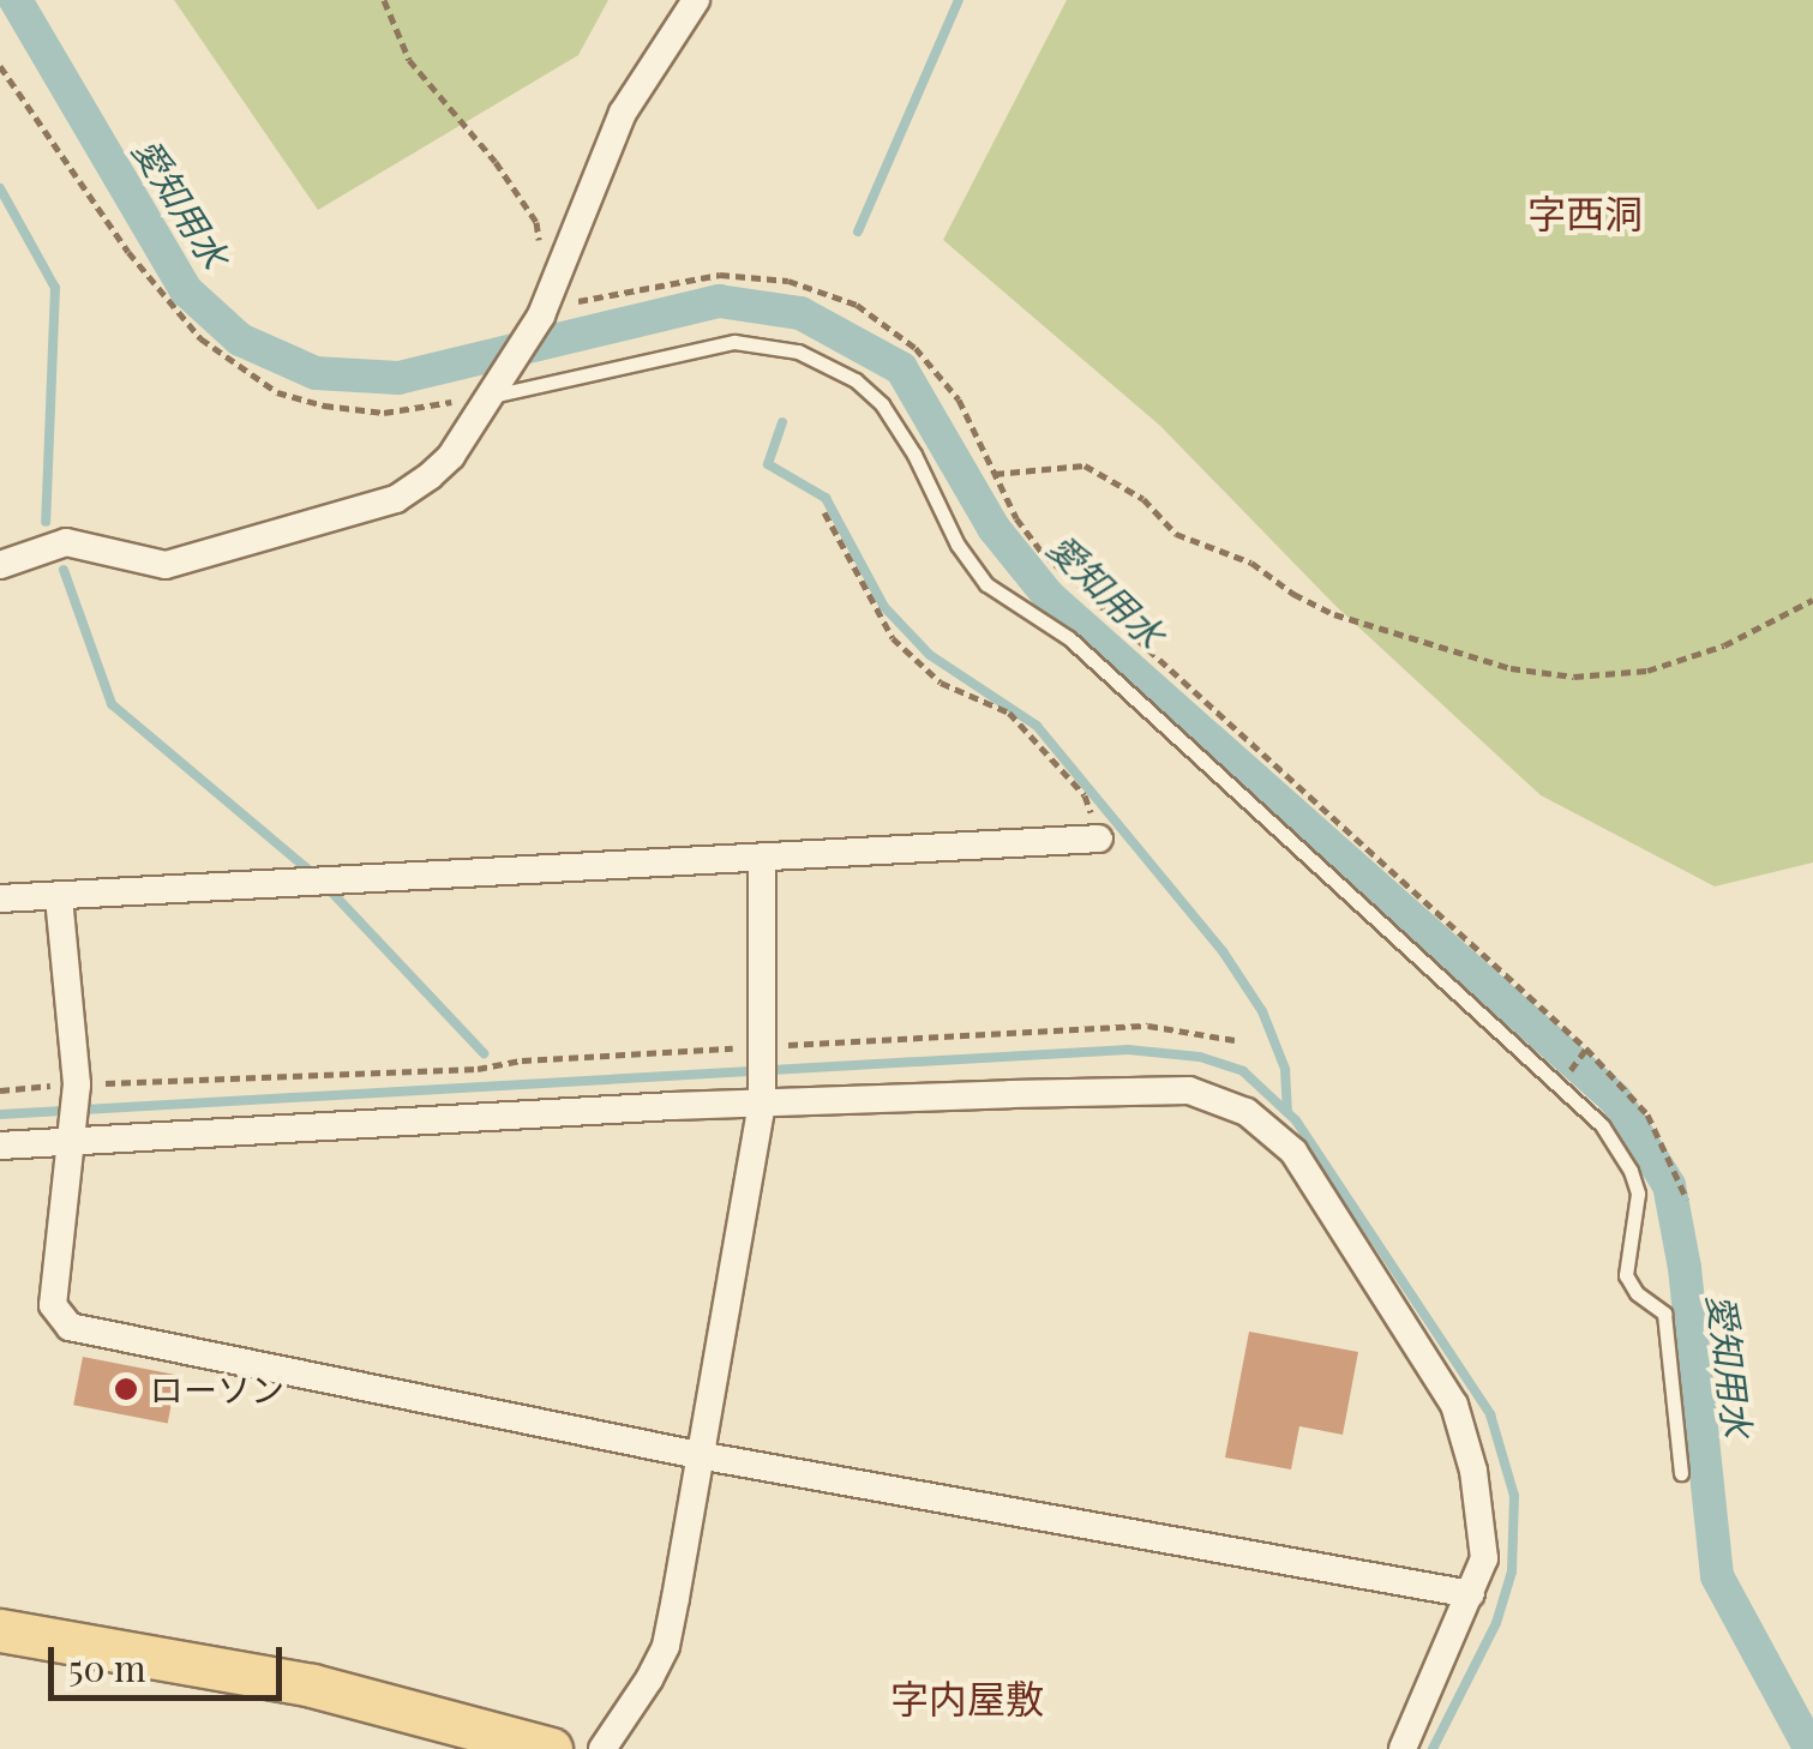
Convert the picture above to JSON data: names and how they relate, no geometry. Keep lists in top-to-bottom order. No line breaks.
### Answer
{"districts":["字西洞","字内屋敷"],"water":["愛知用水"],"places":["ローソン"],"scale_bar":"50 m"}
